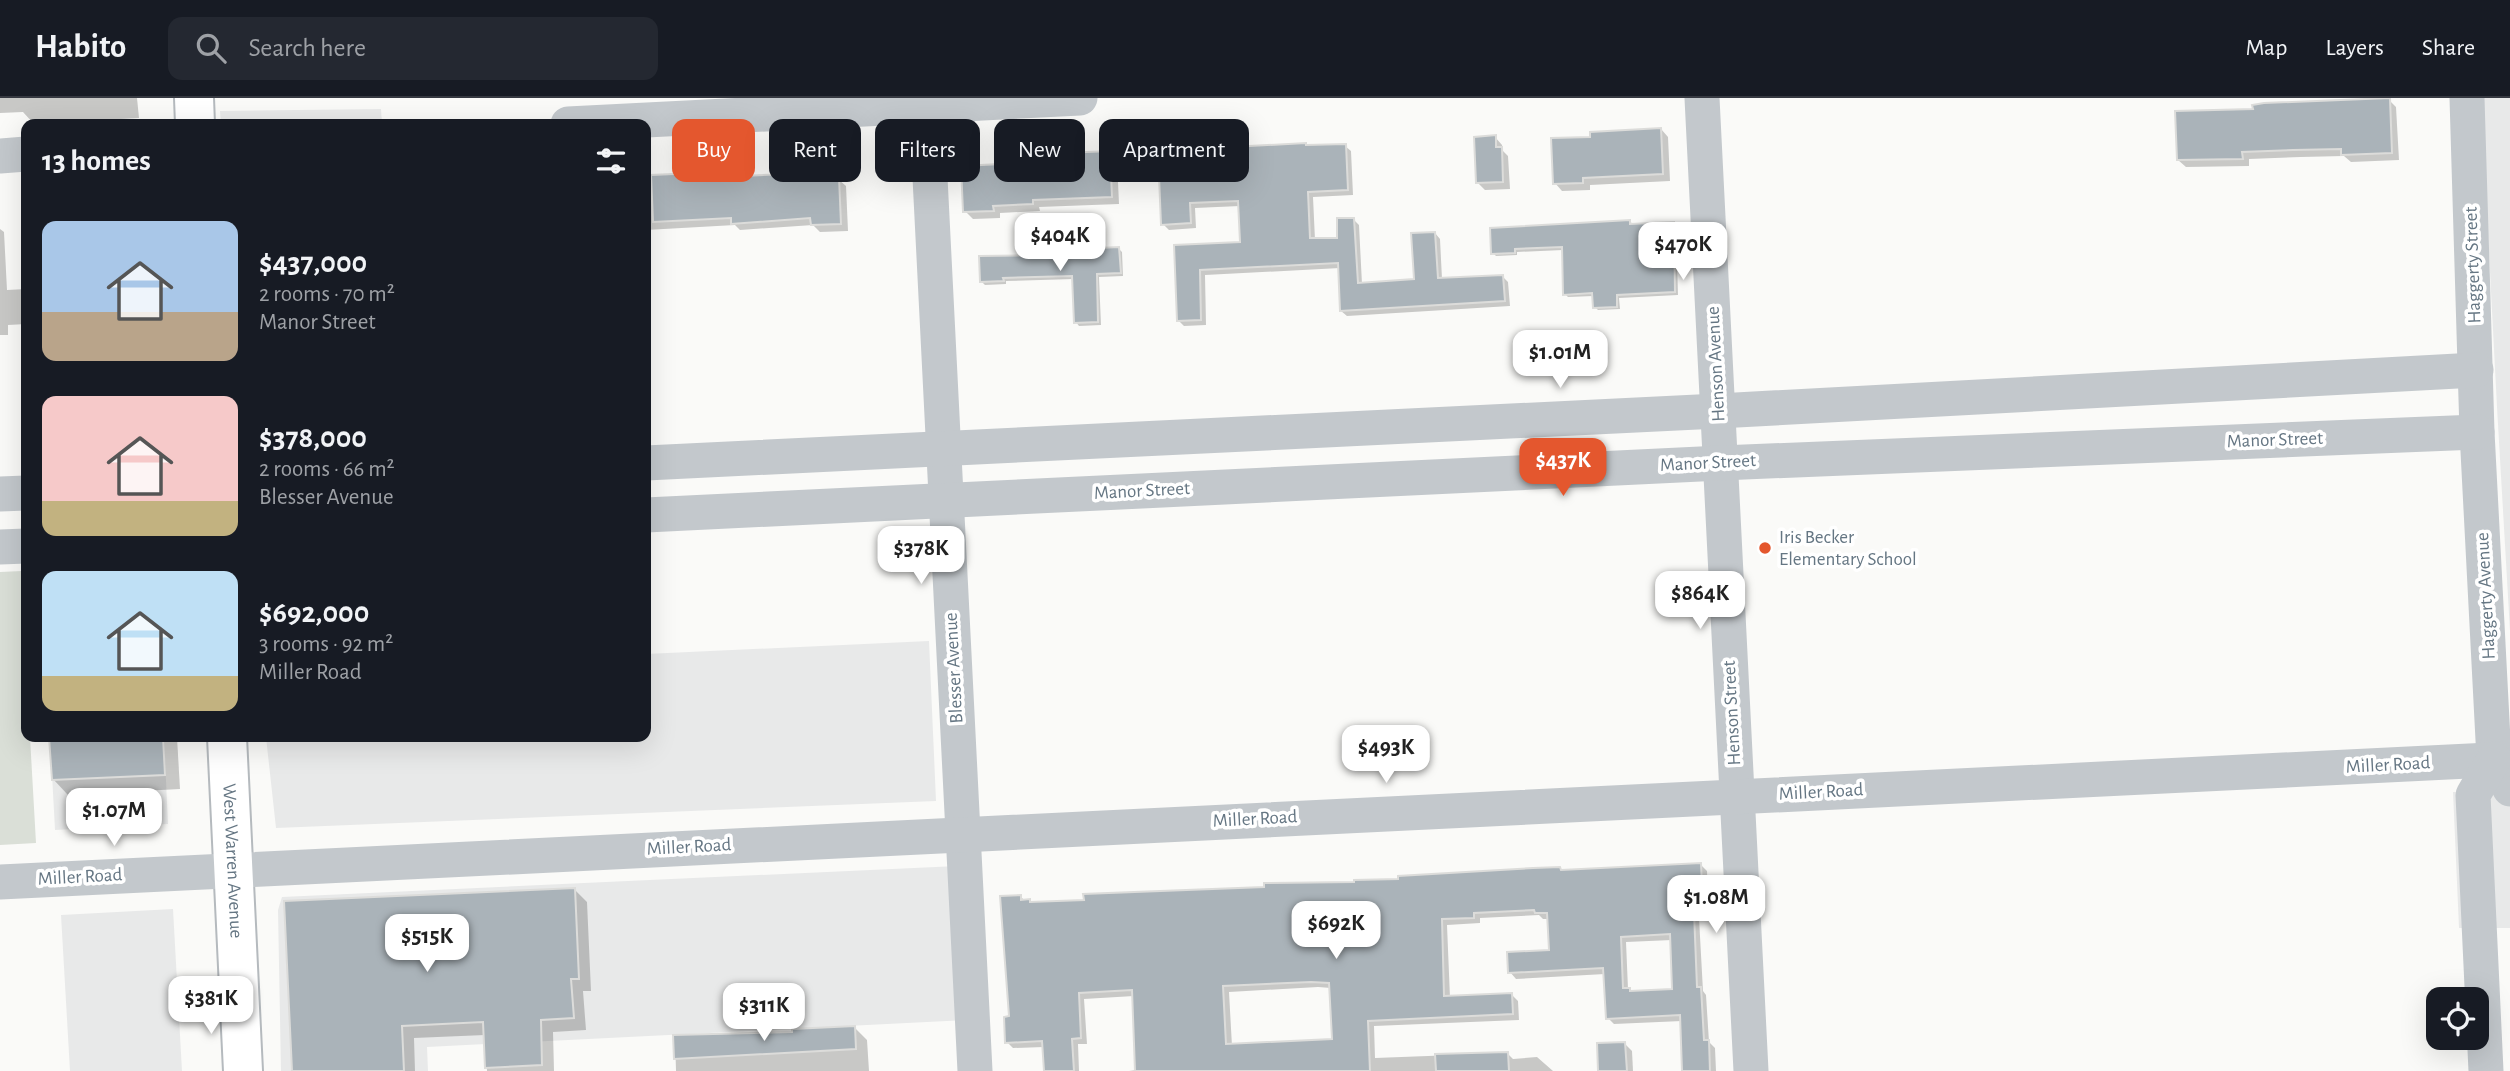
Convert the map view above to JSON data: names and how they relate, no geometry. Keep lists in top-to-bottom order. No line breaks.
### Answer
{"streets":{"main road":["West Warren Avenue"],"street":["Haggerty Street","Henson Avenue","Manor Street","Haggerty Avenue","Blesser Avenue","Henson Street","Miller Road"]},"crossings":[["Haggerty Street","Manor Street"],["Haggerty Street","Haggerty Avenue"],["Henson Avenue","Manor Street"],["Henson Avenue","Henson Street"],["Manor Street","Haggerty Avenue"],["Manor Street","Blesser Avenue"],["Manor Street","Henson Street"],["Haggerty Avenue","Miller Road"],["Blesser Avenue","Miller Road"],["Henson Street","Miller Road"],["Miller Road","West Warren Avenue"]],"places":["Iris Becker Elementary School"],"page":{"header":"Habito","search":"Search here","nav":["Map","Layers","Share"],"chip":["Buy","Rent","Filters","New","Apartment"],"heading":"13 homes","list":[{"name":"$437,000","note":"2 rooms · 70 m² · Manor Street"},{"name":"$378,000","note":"2 rooms · 66 m² · Blesser Avenue"},{"name":"$692,000","note":"3 rooms · 92 m² · Miller Road"}],"price":["$404K","$470K","$1.01M","$437K","$378K","$864K","$493K","$1.07M","$1.08M","$692K","$515K","$381K","$311K"]}}
